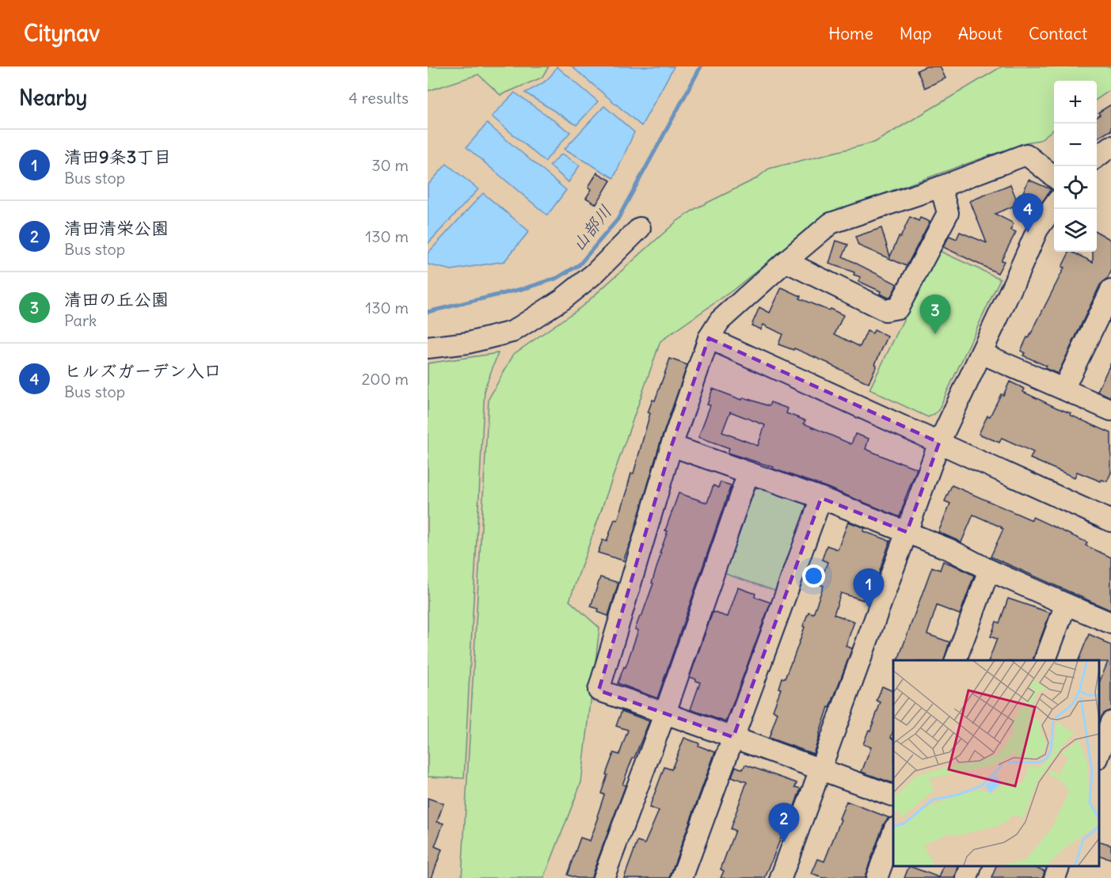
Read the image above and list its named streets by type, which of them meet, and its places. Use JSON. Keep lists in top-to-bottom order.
{
  "water": ["山部川"],
  "page": {
    "header": "Citynav",
    "nav": [
      "Home",
      "Map",
      "About",
      "Contact"
    ],
    "heading": ["Nearby", "4 results"],
    "map_buttons": ["+", "−"],
    "list": [
      {
        "mark": "1",
        "name": "清田9条3丁目",
        "note": "Bus stop",
        "value": "30 m"
      },
      {
        "mark": "2",
        "name": "清田清栄公園",
        "note": "Bus stop",
        "value": "130 m"
      },
      {
        "mark": "3",
        "name": "清田の丘公園",
        "note": "Park",
        "value": "130 m"
      },
      {
        "mark": "4",
        "name": "ヒルズガーデン入口",
        "note": "Bus stop",
        "value": "200 m"
      }
    ],
    "pins": [
      "4",
      "3",
      "1",
      "2"
    ]
  }
}
